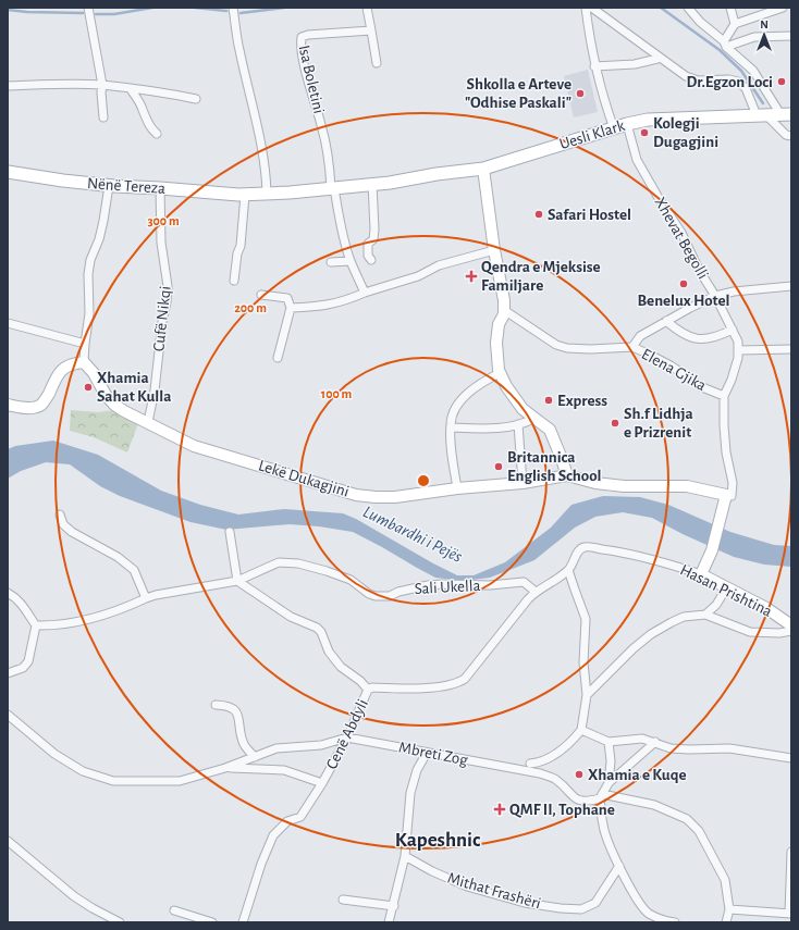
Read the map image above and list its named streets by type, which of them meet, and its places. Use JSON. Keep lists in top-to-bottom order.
{
  "streets": {
    "main road": ["Uesli Klark", "Nënë Tereza"],
    "street": [
      "Isa Boletini",
      "Xhevat Begolli",
      "Cufë Nikqi",
      "Elena Gjika",
      "Lekë Dukagjini",
      "Sali Ukella",
      "Hasan Prishtina",
      "Cenë Abdyli",
      "Mbreti Zog",
      "Mithat Frashëri"
    ]
  },
  "crossings": [
    ["Isa Boletini", "Nënë Tereza"],
    ["Uesli Klark", "Nënë Tereza"],
    ["Uesli Klark", "Xhevat Begolli"],
    ["Nënë Tereza", "Cufë Nikqi"],
    ["Cufë Nikqi", "Lekë Dukagjini"],
    ["Sali Ukella", "Cenë Abdyli"],
    ["Hasan Prishtina", "Cenë Abdyli"],
    ["Cenë Abdyli", "Mbreti Zog"]
  ],
  "districts": ["Kapeshnic"],
  "water": ["Lumbardhi i Pejës"],
  "places": {
    "other": [
      "Dr.Egzon Loci",
      "Shkolla e Arteve \"Odhise Paskali\"",
      "Kolegji Dugagjini",
      "Safari Hostel",
      "Benelux Hotel",
      "Xhamia Sahat Kulla",
      "Express",
      "Sh.f Lidhja e Prizrenit",
      "Britannica English School",
      "Xhamia e Kuqe"
    ],
    "health": ["Qendra e Mjeksise Familjare", "QMF II, Tophane"]
  },
  "north": "top",
  "rings": ["300 m", "200 m", "100 m"]
}
